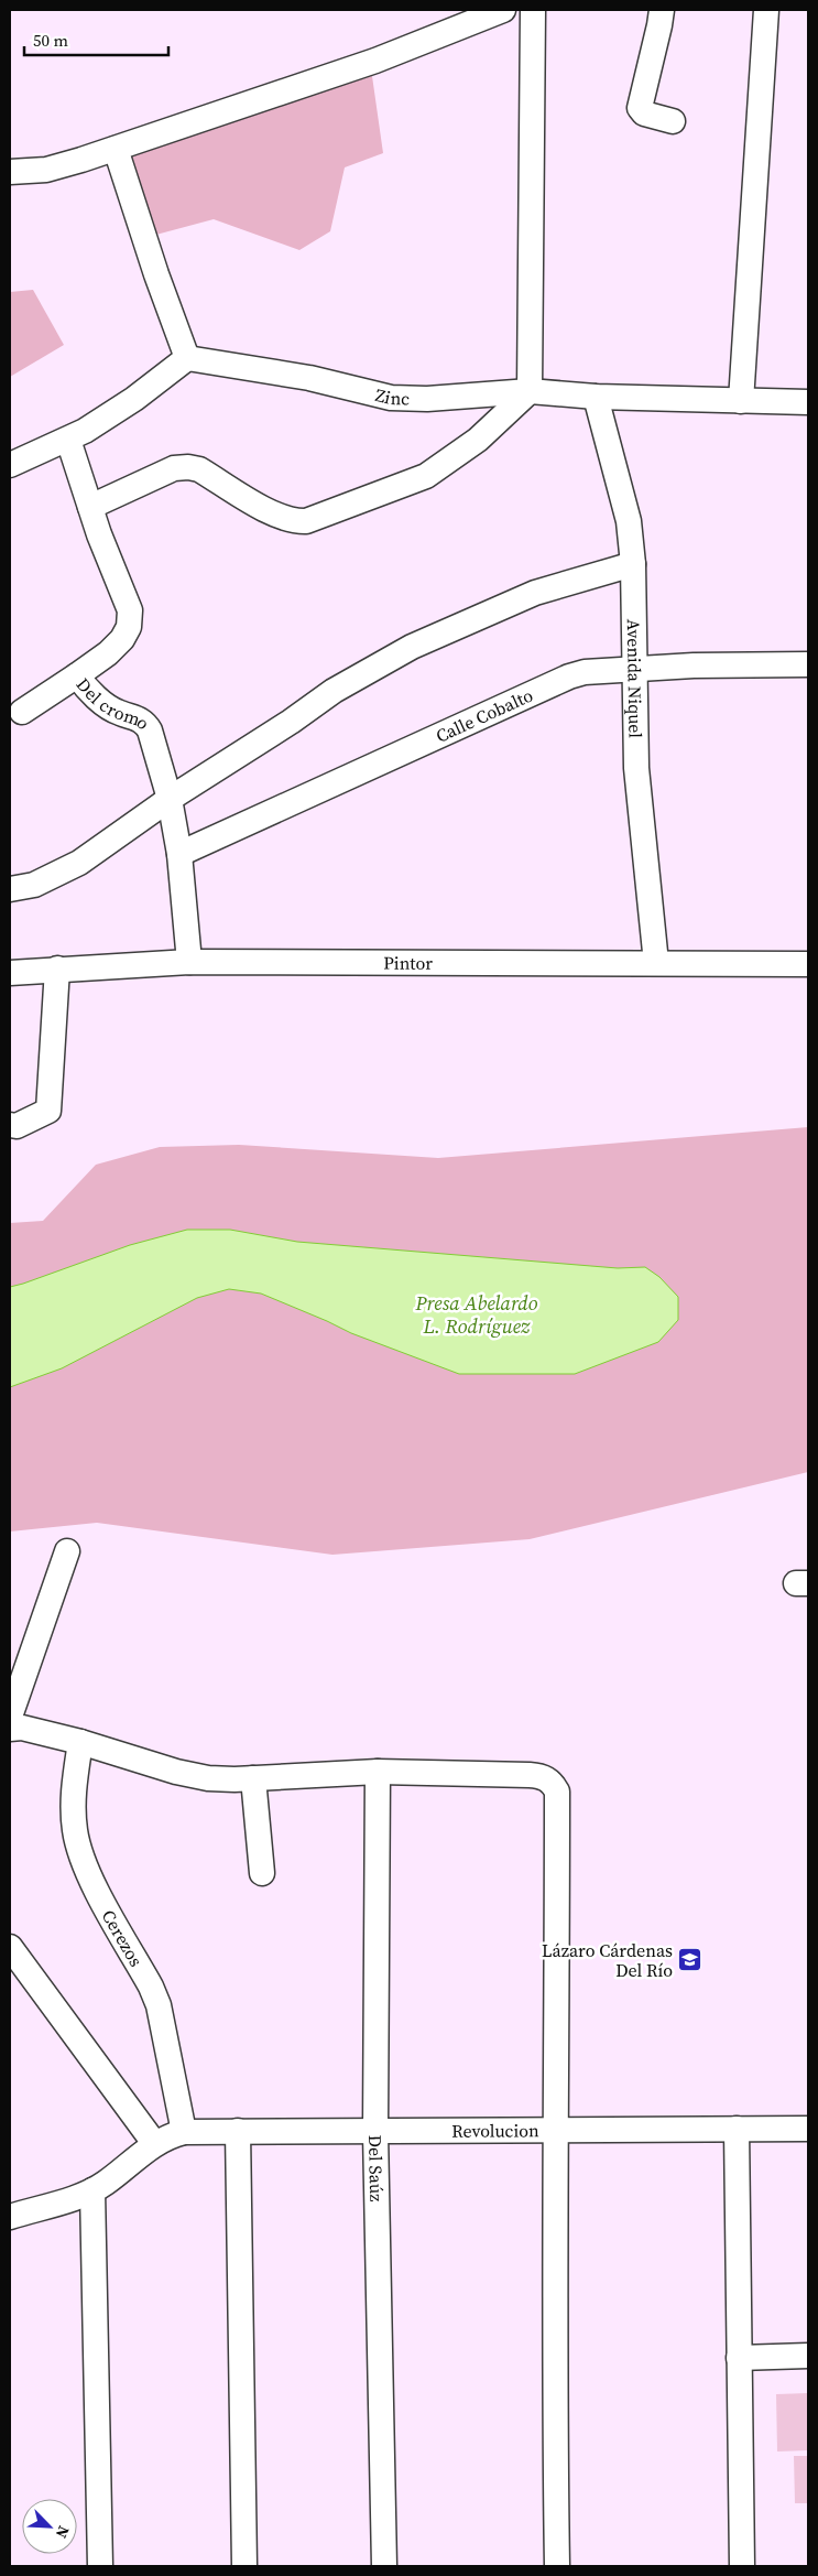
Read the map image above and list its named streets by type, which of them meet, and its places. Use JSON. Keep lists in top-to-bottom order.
{
  "streets": {
    "street": [
      "Zinc",
      "Avenida Niquel",
      "Del cromo",
      "Calle Cobalto",
      "Pintor",
      "Cerezos",
      "Revolucion",
      "Del Saúz"
    ]
  },
  "crossings": [
    ["Zinc", "Avenida Niquel"],
    ["Avenida Niquel", "Calle Cobalto"],
    ["Avenida Niquel", "Pintor"],
    ["Del cromo", "Calle Cobalto"],
    ["Del cromo", "Pintor"],
    ["Cerezos", "Revolucion"],
    ["Revolucion", "Del Saúz"]
  ],
  "water": ["Presa Abelardo L. Rodríguez"],
  "places": {
    "school or university": ["Lázaro Cárdenas Del Río"]
  },
  "scale_bar": "50 m",
  "north": "bottom right"
}
